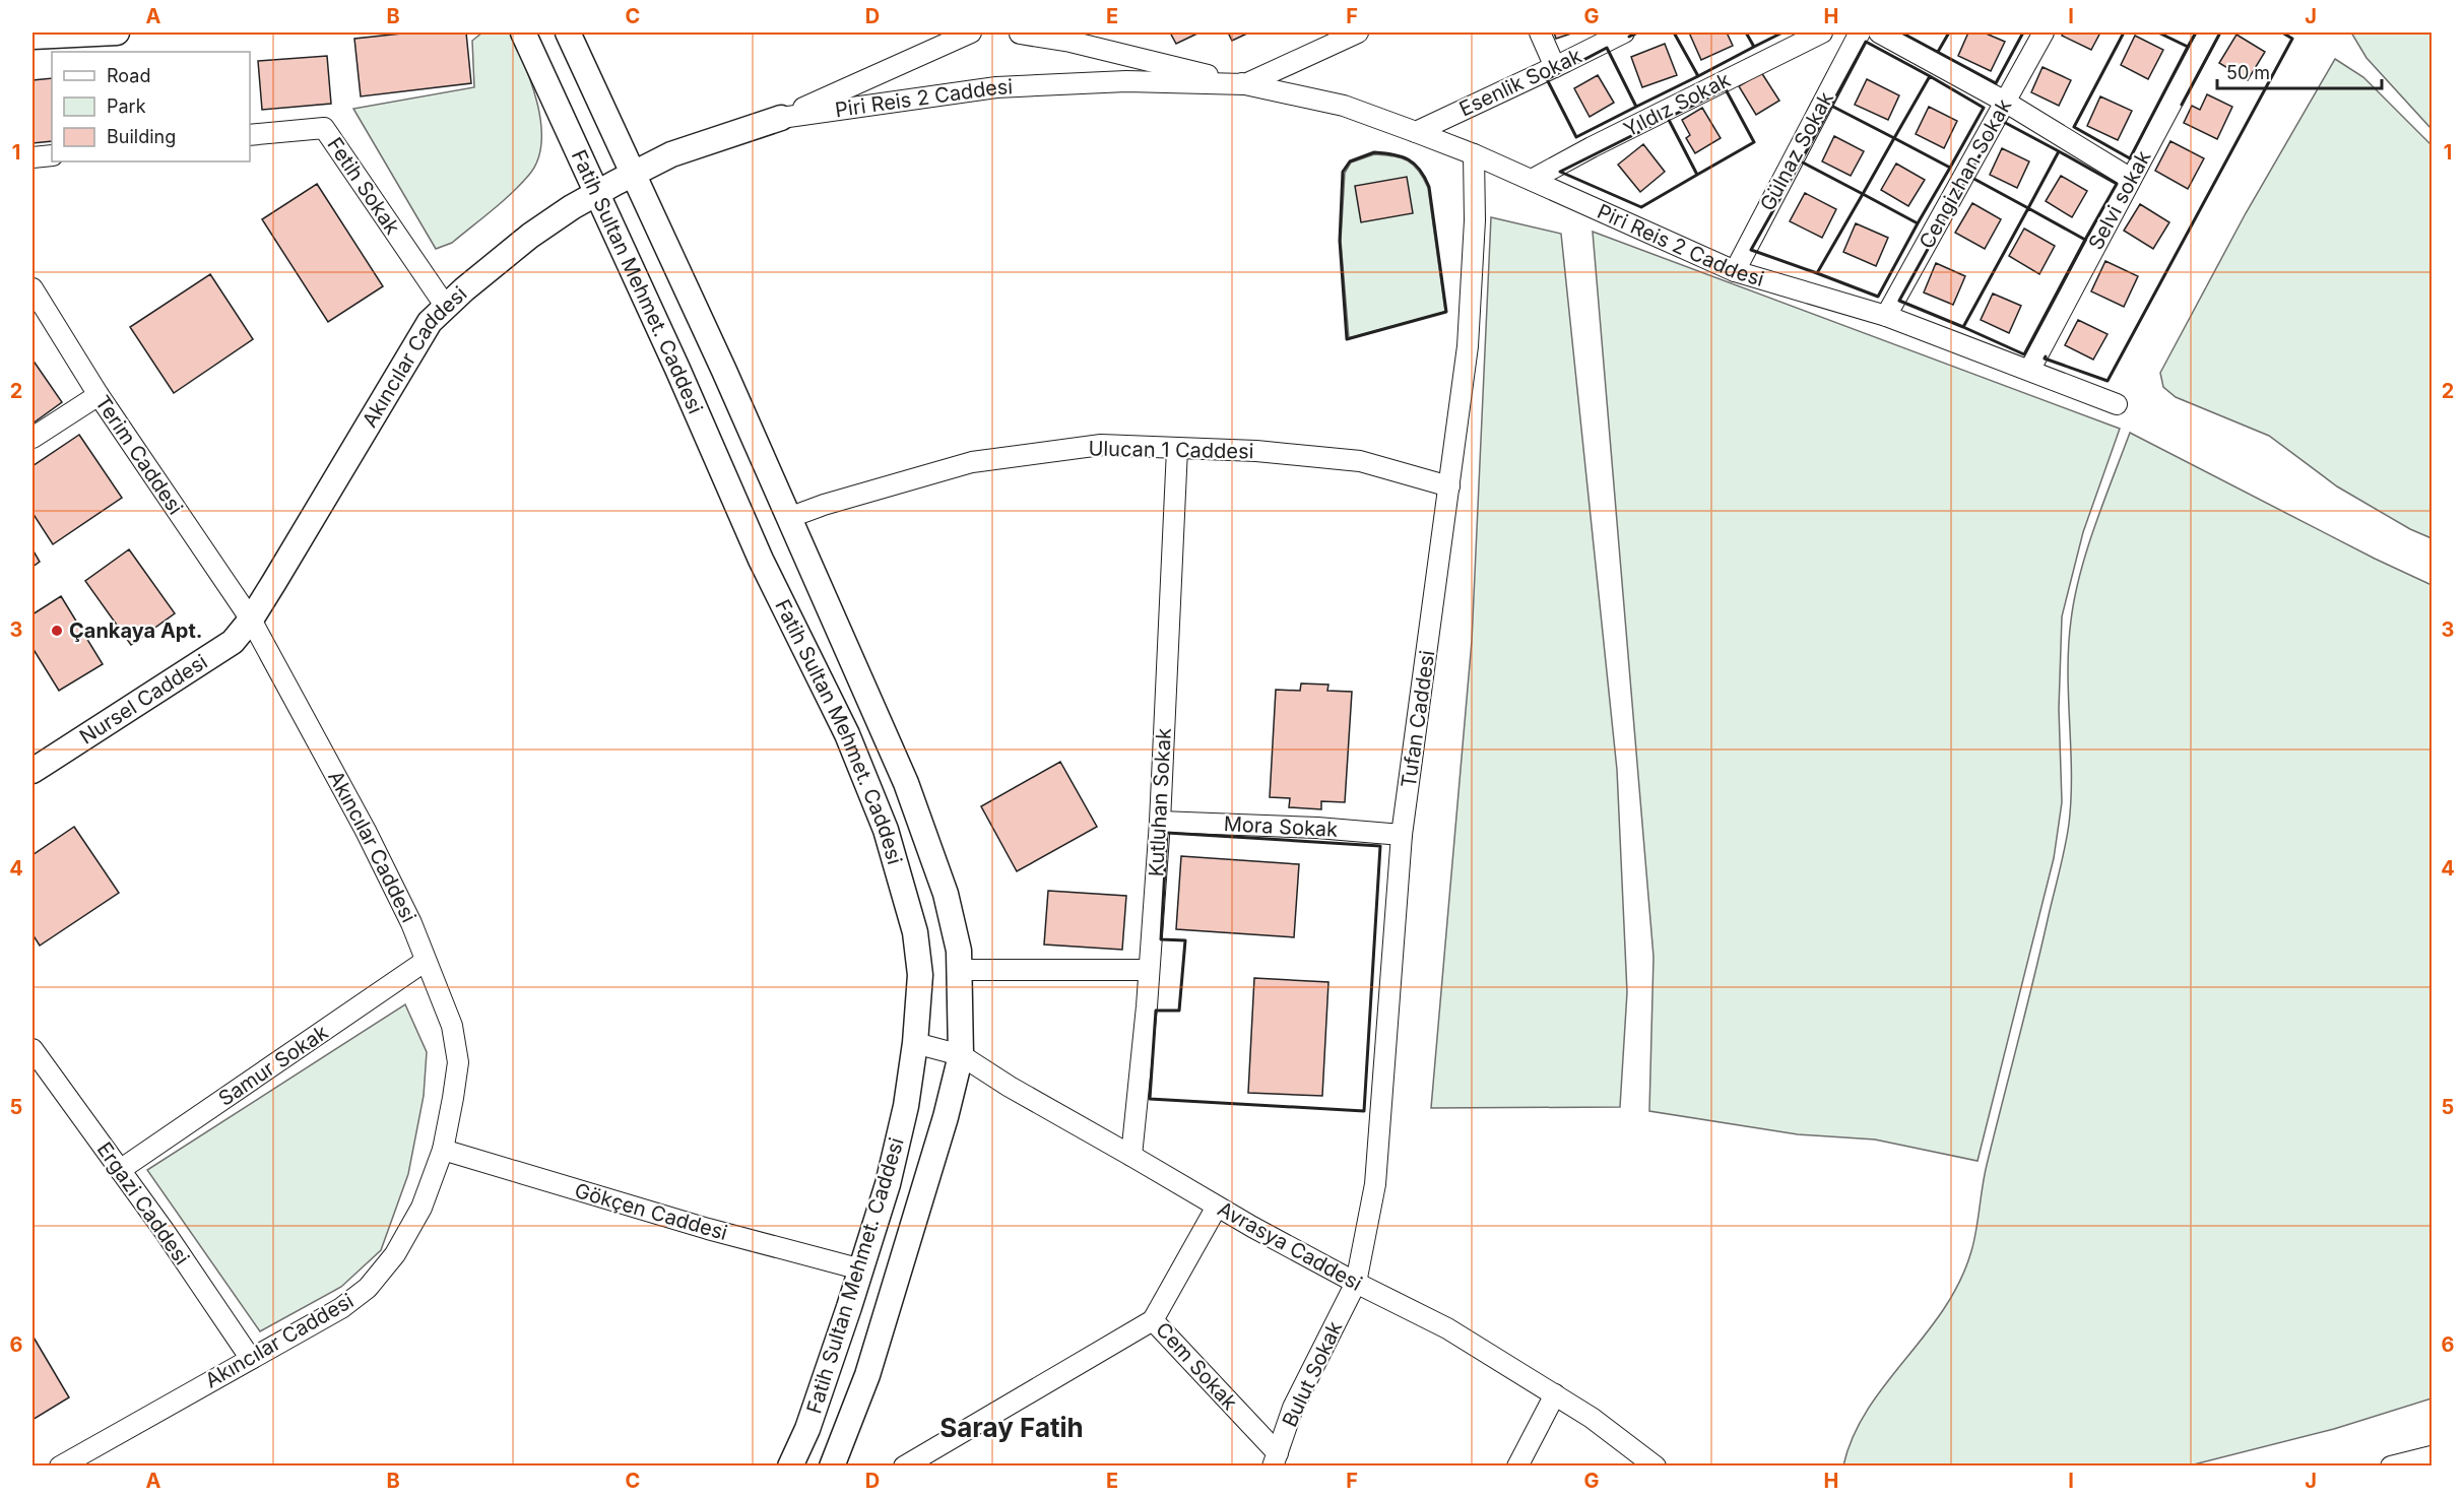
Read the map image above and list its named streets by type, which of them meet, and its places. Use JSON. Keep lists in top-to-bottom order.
{
  "streets": {
    "street": [
      "Esenlik Sokak",
      "Piri Reis 2 Caddesi",
      "Yıldız Sokak",
      "Gülnaz Sokak",
      "Cengizhan Sokak",
      "Fetih Sokak",
      "Selvi sokak",
      "Fatih Sultan Mehmet. Caddesi",
      "Akıncılar Caddesi",
      "Ulucan 1 Caddesi",
      "Terim Caddesi",
      "Nursel Caddesi",
      "Tufan Caddesi",
      "Kutluhan Sokak",
      "Mora Sokak",
      "Samur Sokak",
      "Ergazi Caddesi",
      "Gökçen Caddesi",
      "Avrasya Caddesi",
      "Cem Sokak",
      "Bulut Sokak"
    ]
  },
  "crossings": [
    ["Esenlik Sokak", "Piri Reis 2 Caddesi"],
    ["Piri Reis 2 Caddesi", "Yıldız Sokak"],
    ["Piri Reis 2 Caddesi", "Gülnaz Sokak"],
    ["Piri Reis 2 Caddesi", "Cengizhan Sokak"],
    ["Piri Reis 2 Caddesi", "Selvi sokak"],
    ["Piri Reis 2 Caddesi", "Fatih Sultan Mehmet. Caddesi"],
    ["Piri Reis 2 Caddesi", "Akıncılar Caddesi"],
    ["Piri Reis 2 Caddesi", "Tufan Caddesi"],
    ["Fetih Sokak", "Akıncılar Caddesi"],
    ["Fatih Sultan Mehmet. Caddesi", "Akıncılar Caddesi"],
    ["Fatih Sultan Mehmet. Caddesi", "Ulucan 1 Caddesi"],
    ["Fatih Sultan Mehmet. Caddesi", "Gökçen Caddesi"],
    ["Fatih Sultan Mehmet. Caddesi", "Avrasya Caddesi"],
    ["Akıncılar Caddesi", "Terim Caddesi"],
    ["Akıncılar Caddesi", "Nursel Caddesi"],
    ["Akıncılar Caddesi", "Samur Sokak"],
    ["Akıncılar Caddesi", "Ergazi Caddesi"],
    ["Akıncılar Caddesi", "Gökçen Caddesi"],
    ["Ulucan 1 Caddesi", "Tufan Caddesi"],
    ["Ulucan 1 Caddesi", "Kutluhan Sokak"],
    ["Terim Caddesi", "Nursel Caddesi"],
    ["Tufan Caddesi", "Mora Sokak"],
    ["Tufan Caddesi", "Avrasya Caddesi"],
    ["Tufan Caddesi", "Bulut Sokak"],
    ["Kutluhan Sokak", "Mora Sokak"],
    ["Kutluhan Sokak", "Avrasya Caddesi"],
    ["Samur Sokak", "Ergazi Caddesi"],
    ["Avrasya Caddesi", "Cem Sokak"],
    ["Avrasya Caddesi", "Bulut Sokak"],
    ["Cem Sokak", "Bulut Sokak"]
  ],
  "districts": ["Saray Fatih"],
  "places": ["Çankaya Apt."],
  "legend": ["Road", "Park", "Building"],
  "scale_bar": "50 m",
  "grid": {
    "columns": [
      "A",
      "B",
      "C",
      "D",
      "E",
      "F",
      "G",
      "H",
      "I",
      "J"
    ],
    "rows": [
      "1",
      "2",
      "3",
      "4",
      "5",
      "6"
    ]
  }
}
